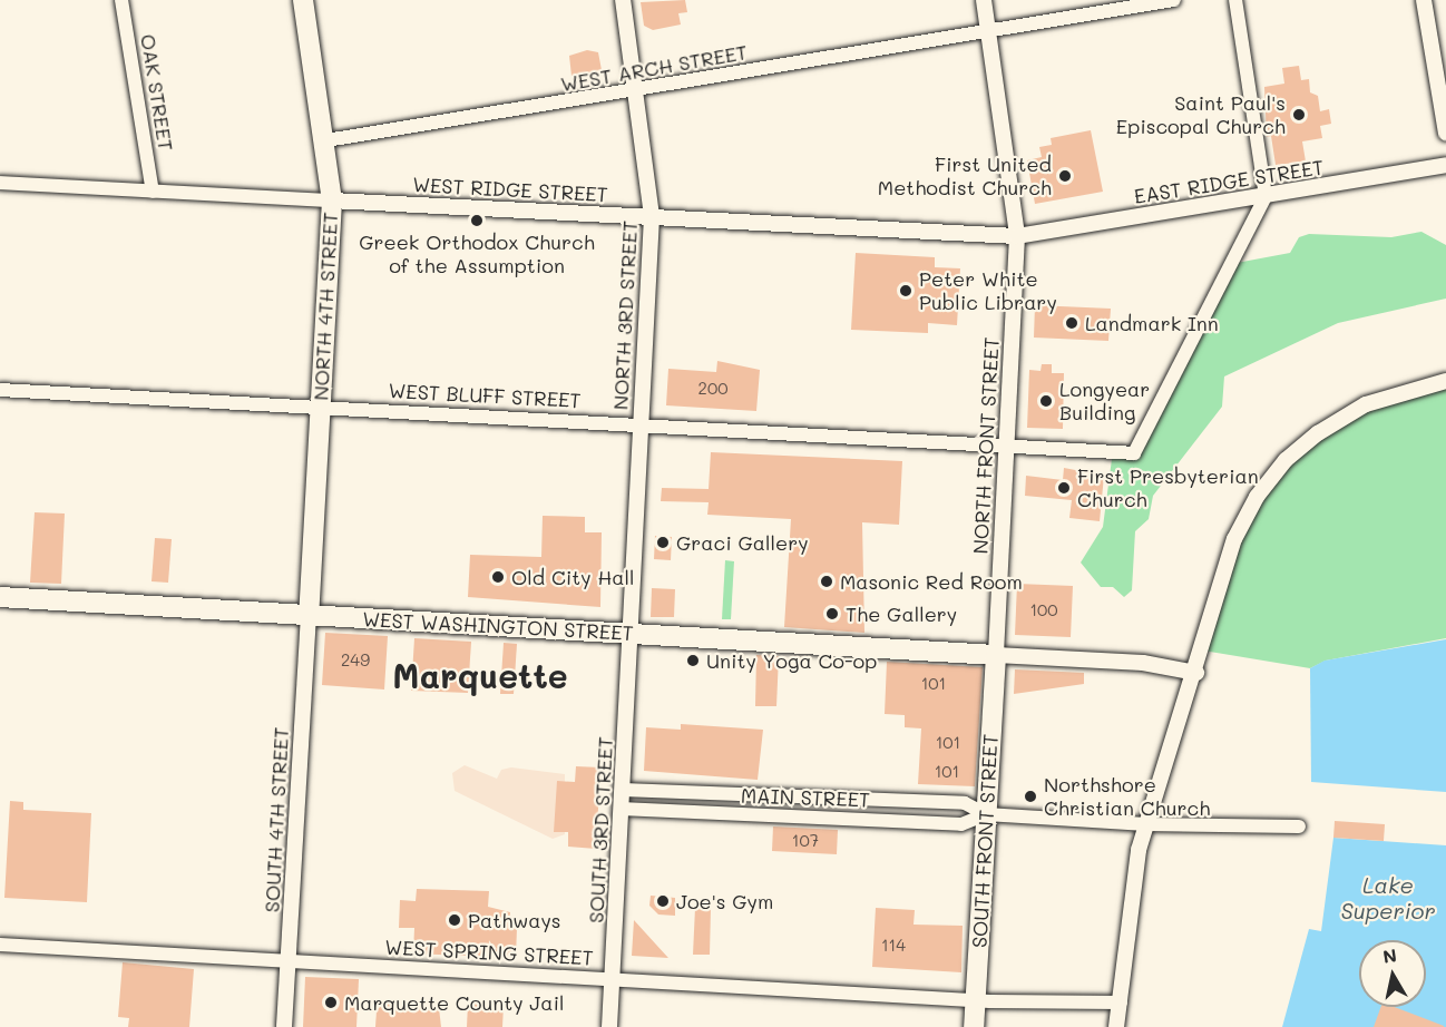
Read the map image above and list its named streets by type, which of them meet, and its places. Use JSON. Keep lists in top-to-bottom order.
{
  "streets": {
    "main road": ["NORTH 4TH STREET", "WEST WASHINGTON STREET", "SOUTH FRONT STREET"],
    "street": [
      "WEST ARCH STREET",
      "OAK STREET",
      "EAST RIDGE STREET",
      "WEST RIDGE STREET",
      "NORTH 3RD STREET",
      "WEST BLUFF STREET",
      "NORTH FRONT STREET",
      "MAIN STREET",
      "SOUTH 4TH STREET",
      "SOUTH 3RD STREET",
      "WEST SPRING STREET"
    ]
  },
  "crossings": [
    ["WEST ARCH STREET", "NORTH 4TH STREET"],
    ["WEST ARCH STREET", "NORTH 3RD STREET"],
    ["WEST ARCH STREET", "NORTH FRONT STREET"],
    ["OAK STREET", "WEST RIDGE STREET"],
    ["EAST RIDGE STREET", "WEST RIDGE STREET"],
    ["EAST RIDGE STREET", "WEST BLUFF STREET"],
    ["EAST RIDGE STREET", "NORTH FRONT STREET"],
    ["WEST RIDGE STREET", "NORTH 4TH STREET"],
    ["WEST RIDGE STREET", "NORTH 3RD STREET"],
    ["WEST RIDGE STREET", "NORTH FRONT STREET"],
    ["NORTH 4TH STREET", "WEST BLUFF STREET"],
    ["NORTH 4TH STREET", "WEST WASHINGTON STREET"],
    ["NORTH 4TH STREET", "SOUTH 4TH STREET"],
    ["NORTH 3RD STREET", "WEST BLUFF STREET"],
    ["NORTH 3RD STREET", "WEST WASHINGTON STREET"],
    ["NORTH 3RD STREET", "SOUTH 3RD STREET"],
    ["WEST BLUFF STREET", "NORTH FRONT STREET"],
    ["NORTH FRONT STREET", "WEST WASHINGTON STREET"],
    ["NORTH FRONT STREET", "SOUTH FRONT STREET"],
    ["WEST WASHINGTON STREET", "SOUTH 4TH STREET"],
    ["WEST WASHINGTON STREET", "SOUTH 3RD STREET"],
    ["WEST WASHINGTON STREET", "SOUTH FRONT STREET"],
    ["MAIN STREET", "SOUTH 3RD STREET"],
    ["MAIN STREET", "SOUTH FRONT STREET"],
    ["SOUTH 4TH STREET", "WEST SPRING STREET"],
    ["SOUTH 3RD STREET", "WEST SPRING STREET"],
    ["SOUTH FRONT STREET", "WEST SPRING STREET"]
  ],
  "districts": ["Marquette"],
  "water": ["Lake Superior"],
  "places": [
    "Saint Paul's Episcopal Church",
    "First United Methodist Church",
    "Greek Orthodox Church of the Assumption",
    "Peter White Public Library",
    "Landmark Inn",
    "Longyear Building",
    "First Presbyterian Church",
    "Graci Gallery",
    "Old City Hall",
    "Masonic Red Room",
    "The Gallery",
    "Unity Yoga Co-op",
    "Northshore Christian Church",
    "Joe's Gym",
    "Pathways",
    "Marquette County Jail"
  ],
  "house_numbers": [
    "200",
    "100",
    "249",
    "101",
    "101",
    "101",
    "107",
    "114"
  ],
  "north": "top"
}
